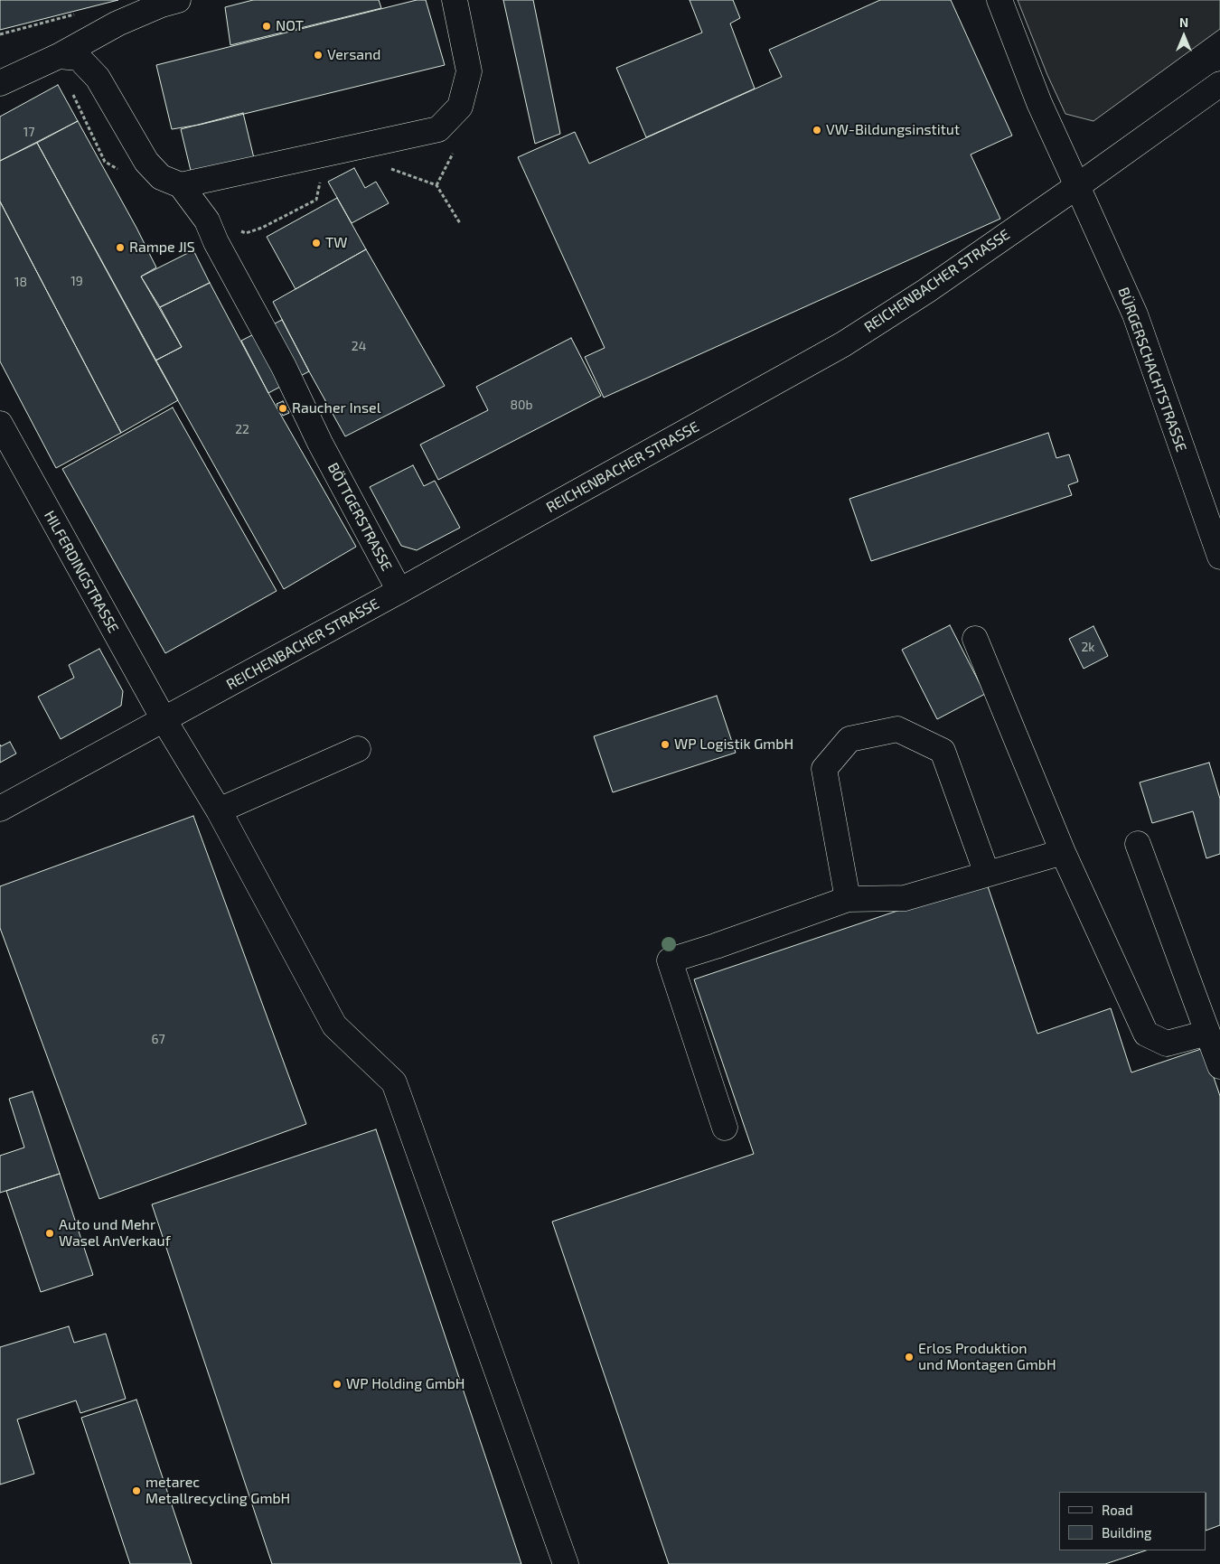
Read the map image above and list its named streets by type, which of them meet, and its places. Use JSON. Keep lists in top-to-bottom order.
{
  "streets": {
    "main road": [
      "REICHENBACHER STRASSE",
      "BÜRGERSCHACHTSTRASSE",
      "BÖTTGERSTRASSE",
      "HILFERDINGSTRASSE"
    ]
  },
  "crossings": [
    ["REICHENBACHER STRASSE", "BÜRGERSCHACHTSTRASSE"],
    ["REICHENBACHER STRASSE", "BÖTTGERSTRASSE"],
    ["REICHENBACHER STRASSE", "HILFERDINGSTRASSE"]
  ],
  "places": [
    "NOT",
    "Versand",
    "VW-Bildungsinstitut",
    "TW",
    "Rampe JIS",
    "Raucher Insel",
    "WP Logistik GmbH",
    "Auto und Mehr Wasel AnVerkauf",
    "Erlos Produktion und Montagen GmbH",
    "WP Holding GmbH",
    "metarec Metallrecycling GmbH"
  ],
  "house_numbers": [
    "17",
    "19",
    "18",
    "24",
    "80b",
    "22",
    "2k",
    "67"
  ],
  "legend": ["Road", "Building"],
  "north": "top"
}
